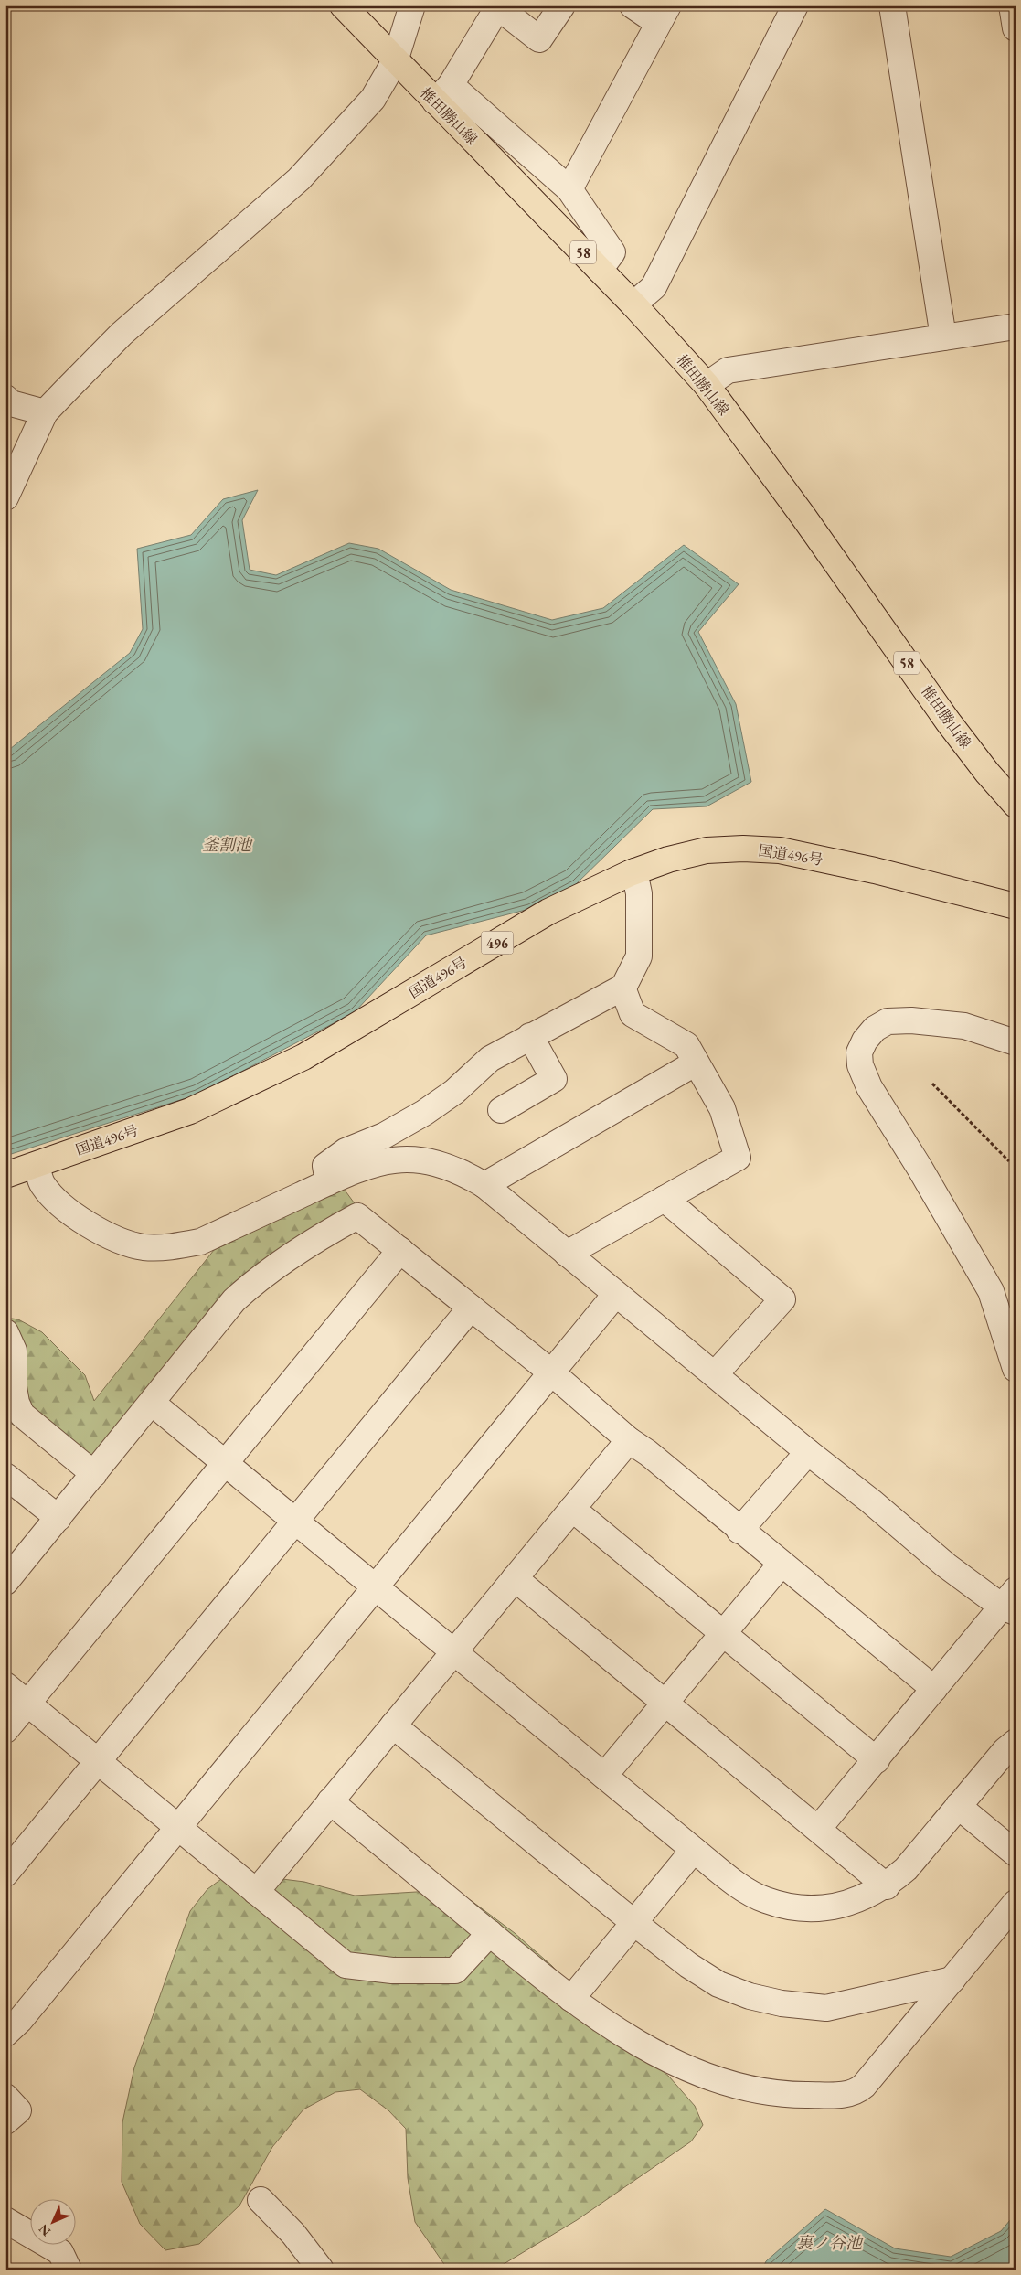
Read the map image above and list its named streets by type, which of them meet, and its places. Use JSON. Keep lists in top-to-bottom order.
{
  "streets": {
    "main road": [
      "椎田勝山線",
      "58",
      "国道496号",
      "496"
    ]
  },
  "water": ["釜割池", "裏ノ谷池"],
  "north": "bottom left"
}
